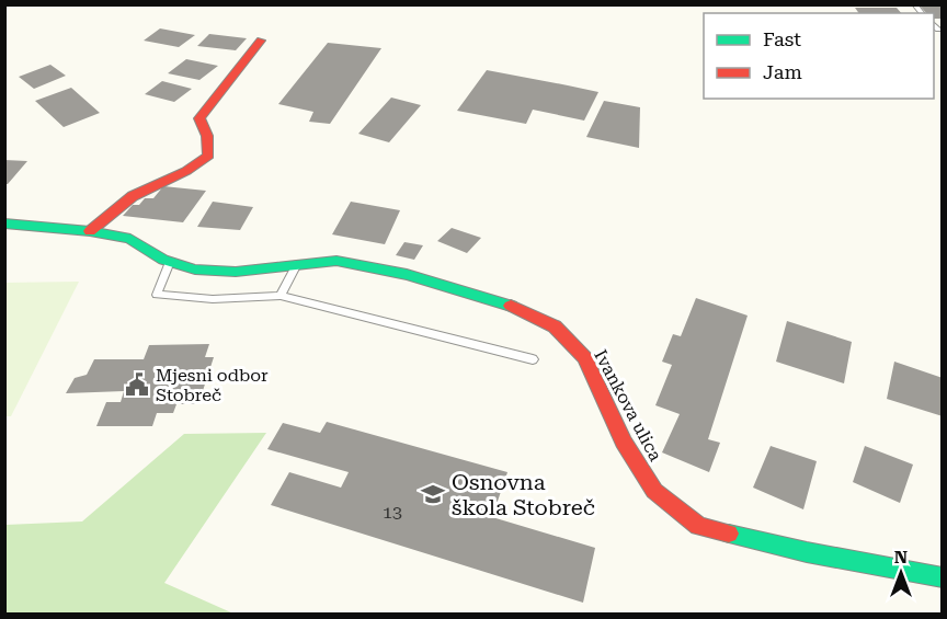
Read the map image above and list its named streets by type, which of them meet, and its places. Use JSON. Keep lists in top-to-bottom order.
{
  "streets": {
    "street": ["Ivankova ulica"]
  },
  "places": {
    "public building": ["Mjesni odbor Stobreč"],
    "school or university": ["Osnovna škola Stobreč"]
  },
  "house_numbers": ["13"],
  "legend": ["Fast", "Jam"],
  "north": "top"
}
